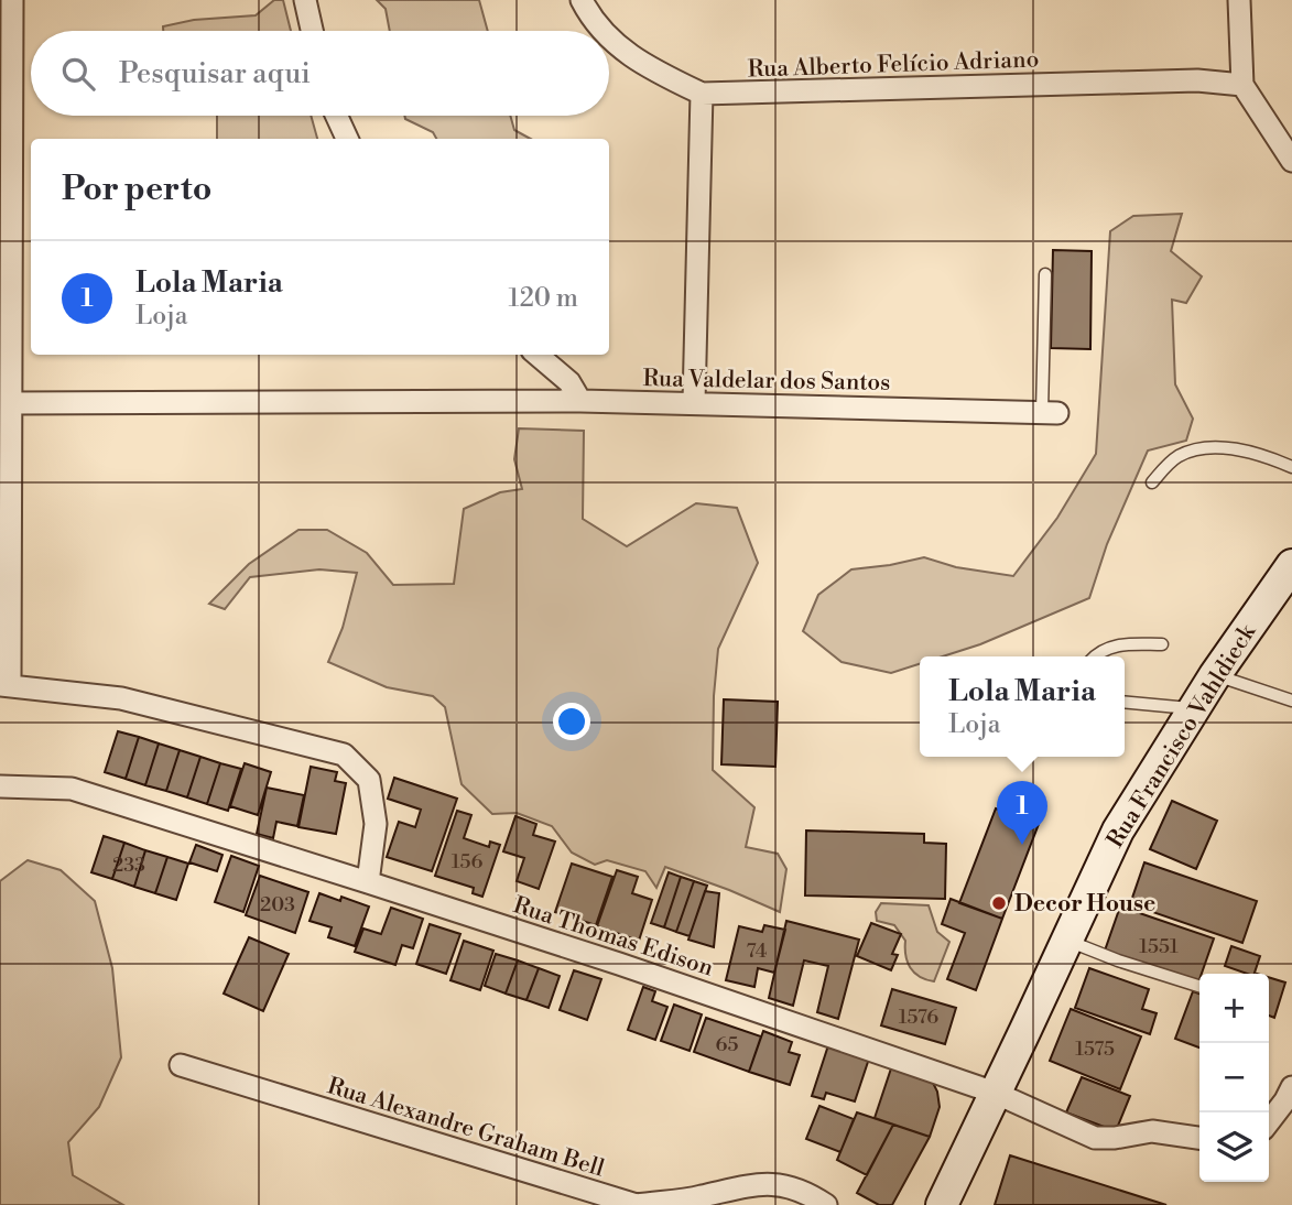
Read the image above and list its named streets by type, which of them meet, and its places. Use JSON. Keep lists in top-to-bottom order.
{
  "streets": {
    "main road": ["Rua Francisco Vahldieck"],
    "street": [
      "Rua Alberto Felício Adriano",
      "Rua Valdelar dos Santos",
      "Rua Thomas Edison",
      "Rua Alexandre Graham Bell"
    ]
  },
  "crossings": [
    ["Rua Francisco Vahldieck", "Rua Thomas Edison"]
  ],
  "places": ["Decor House"],
  "house_numbers": [
    "156",
    "233",
    "203",
    "1551",
    "74",
    "1576",
    "65",
    "1575"
  ],
  "page": {
    "search": "Pesquisar aqui",
    "heading": "Por perto",
    "list": [
      {
        "mark": "1",
        "name": "Lola Maria",
        "note": "Loja",
        "value": "120 m"
      }
    ],
    "popup": ["Lola Maria", "Loja"],
    "pins": "1",
    "map_buttons": ["+", "−"]
  }
}
